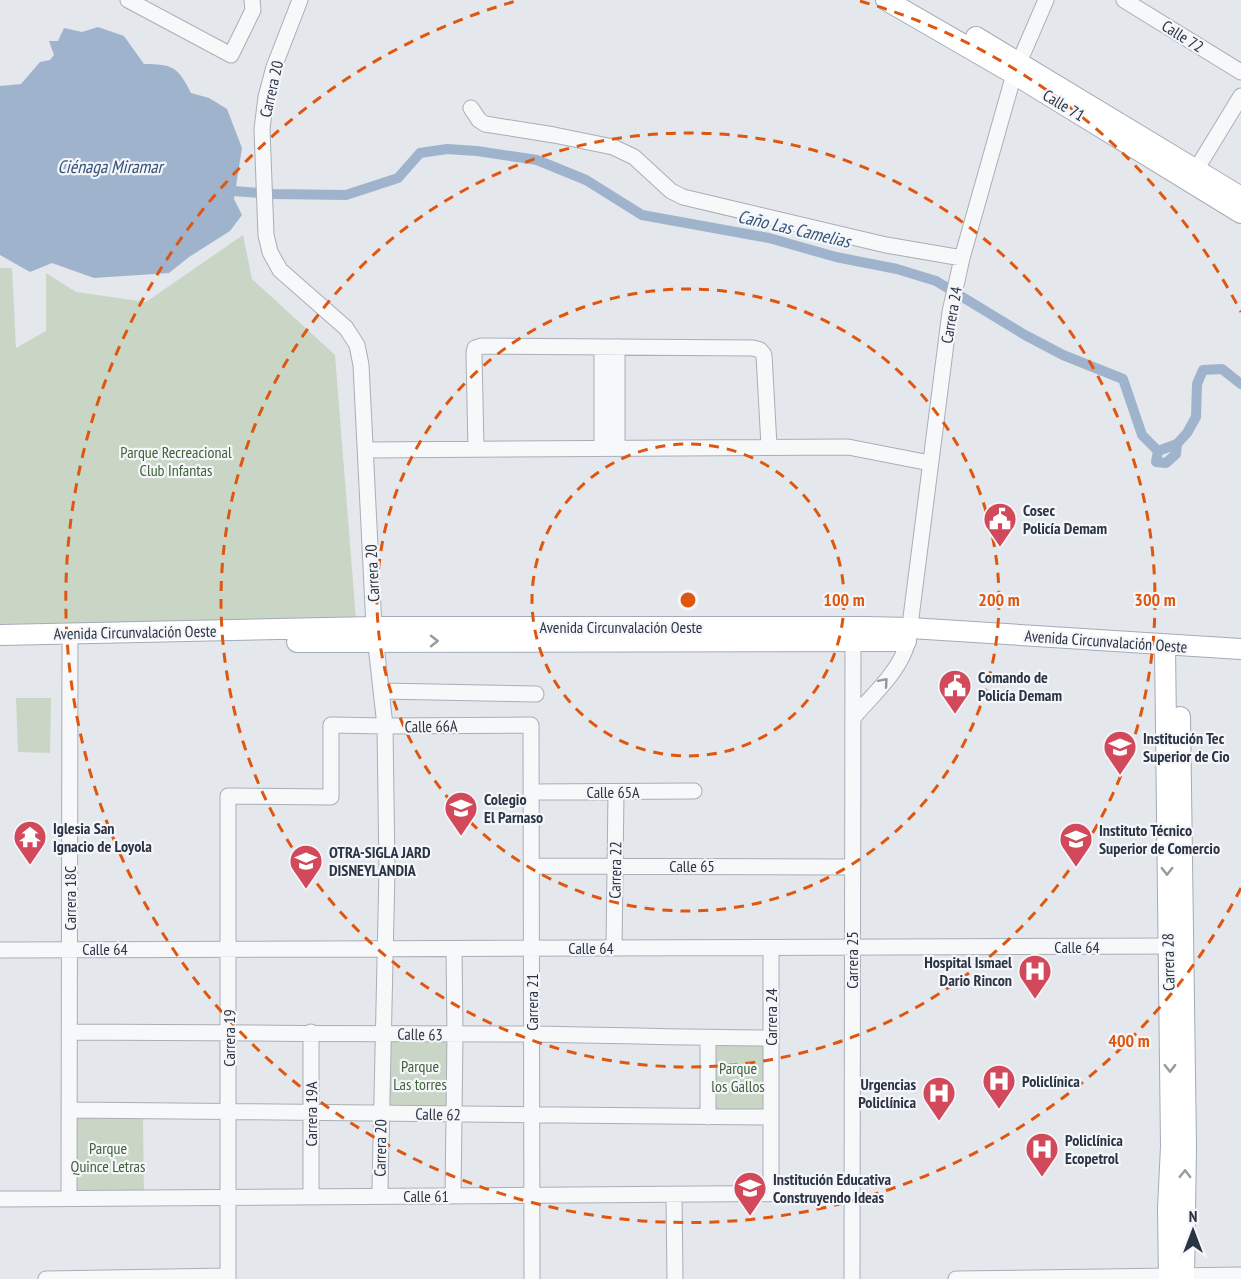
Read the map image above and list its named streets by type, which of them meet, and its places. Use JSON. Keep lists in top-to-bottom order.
{
  "streets": {
    "main road": ["Calle 71", "Avenida Circunvalación Oeste", "Carrera 28"],
    "street": [
      "Calle 72",
      "Carrera 20",
      "Carrera 24",
      "Calle 66A",
      "Calle 65A",
      "Calle 65",
      "Carrera 22",
      "Carrera 18C",
      "Calle 64",
      "Carrera 25",
      "Carrera 21",
      "Calle 63",
      "Carrera 19",
      "Carrera 19A",
      "Calle 62",
      "Calle 61"
    ]
  },
  "crossings": [
    ["Carrera 20", "Avenida Circunvalación Oeste"],
    ["Carrera 20", "Calle 66A"],
    ["Carrera 20", "Calle 64"],
    ["Carrera 20", "Calle 63"],
    ["Carrera 20", "Calle 62"],
    ["Calle 71", "Carrera 24"],
    ["Carrera 24", "Avenida Circunvalación Oeste"],
    ["Carrera 24", "Calle 64"],
    ["Carrera 24", "Carrera 25"],
    ["Carrera 24", "Calle 63"],
    ["Carrera 24", "Calle 62"],
    ["Carrera 24", "Calle 61"],
    ["Avenida Circunvalación Oeste", "Carrera 18C"],
    ["Avenida Circunvalación Oeste", "Carrera 25"],
    ["Avenida Circunvalación Oeste", "Carrera 28"],
    ["Calle 66A", "Carrera 21"],
    ["Calle 66A", "Carrera 19"],
    ["Calle 65A", "Carrera 22"],
    ["Calle 65A", "Carrera 21"],
    ["Calle 65", "Carrera 22"],
    ["Calle 65", "Carrera 25"],
    ["Calle 65", "Carrera 21"],
    ["Carrera 22", "Calle 64"],
    ["Carrera 18C", "Calle 64"],
    ["Carrera 18C", "Calle 63"],
    ["Carrera 18C", "Calle 62"],
    ["Carrera 18C", "Calle 61"],
    ["Calle 64", "Carrera 25"],
    ["Calle 64", "Carrera 28"],
    ["Calle 64", "Carrera 21"],
    ["Calle 64", "Carrera 19"],
    ["Carrera 25", "Calle 61"],
    ["Carrera 21", "Calle 63"],
    ["Carrera 21", "Calle 62"],
    ["Carrera 21", "Calle 61"],
    ["Calle 63", "Carrera 19"],
    ["Calle 63", "Carrera 19A"],
    ["Carrera 19", "Calle 62"],
    ["Carrera 19", "Calle 61"],
    ["Carrera 19A", "Calle 62"],
    ["Carrera 19A", "Calle 61"]
  ],
  "water": ["Ciénaga Miramar", "Caño Las Camelias"],
  "parks": [
    "Parque Recreacional Club Infantas",
    "Parque Las torres",
    "Parque los Gallos",
    "Parque Quince Letras"
  ],
  "places": {
    "public building": ["Cosec Policía Demam", "Comando de Policía Demam"],
    "school or university": [
      "Institución Tec Superior de Cio",
      "Colegio El Parnaso",
      "Instituto Técnico Superior de Comercio",
      "OTRA-SIGLA JARD DISNEYLANDIA",
      "Institución Educativa Construyendo Ideas"
    ],
    "temple": ["Iglesia San Ignacio de Loyola"],
    "hospital": [
      "Hospital Ismael Dario Rincon",
      "Policlínica",
      "Urgencias Policlínica",
      "Policlínica Ecopetrol"
    ]
  },
  "north": "top",
  "rings": [
    "100 m",
    "200 m",
    "300 m",
    "400 m"
  ]
}
